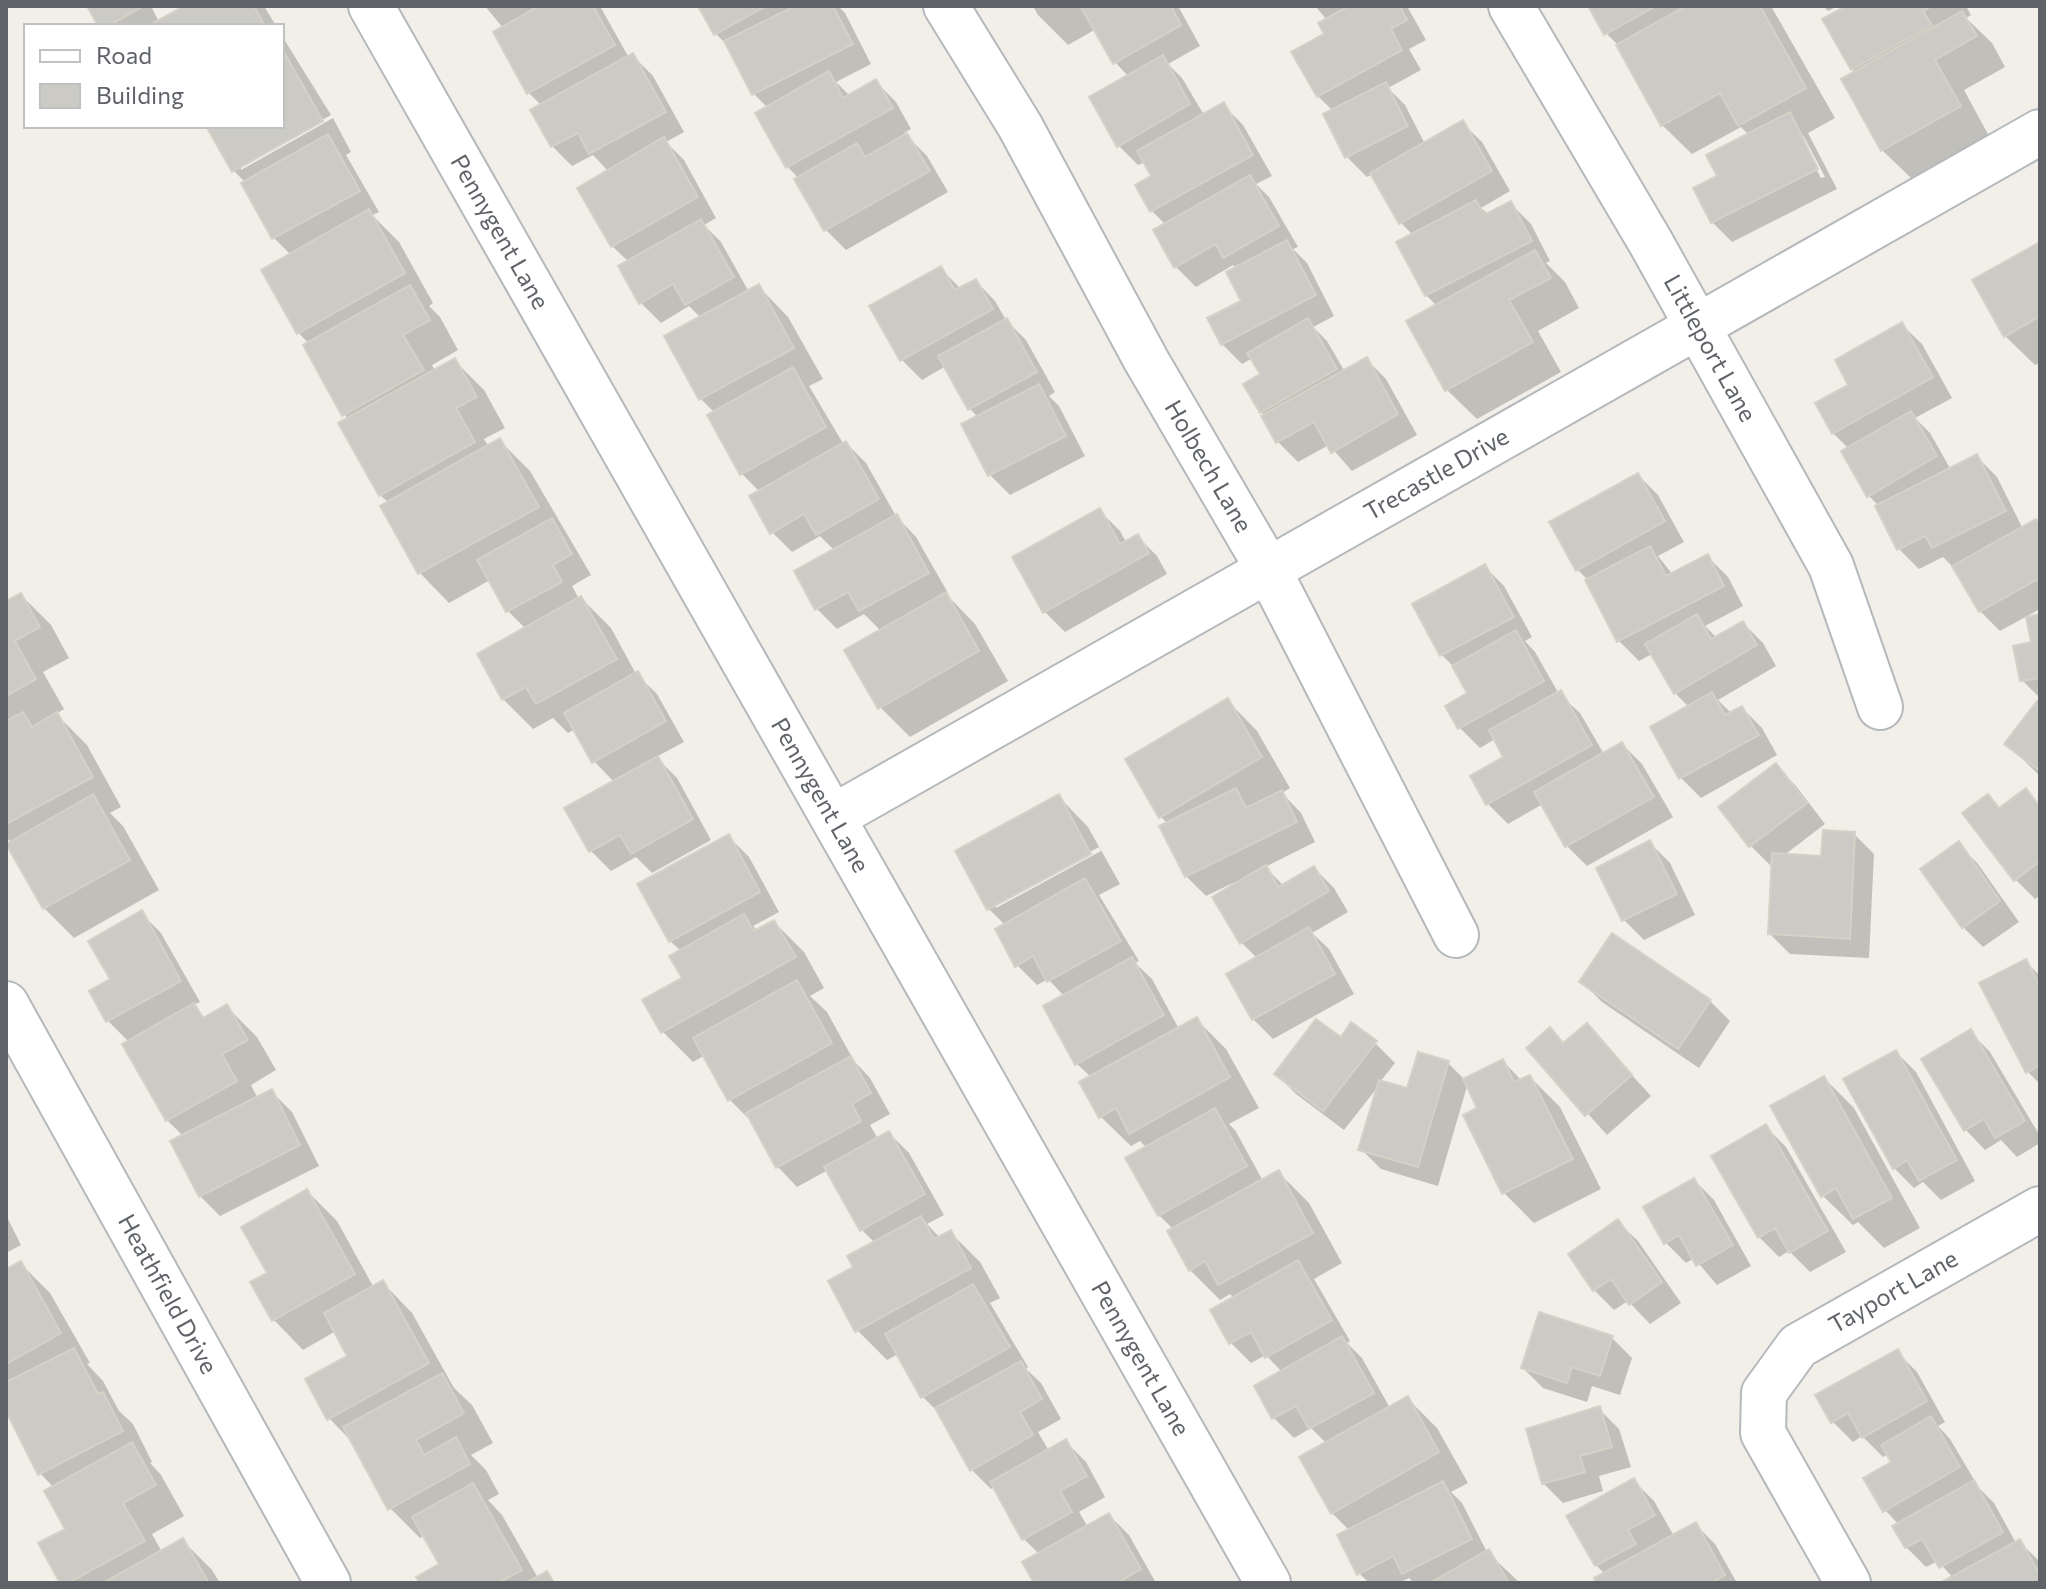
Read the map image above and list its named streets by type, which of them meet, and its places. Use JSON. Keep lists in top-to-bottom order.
{
  "streets": {
    "street": [
      "Pennygent Lane",
      "Littleport Lane",
      "Holbech Lane",
      "Trecastle Drive",
      "Tayport Lane",
      "Heathfield Drive"
    ]
  },
  "crossings": [
    ["Pennygent Lane", "Trecastle Drive"],
    ["Littleport Lane", "Trecastle Drive"],
    ["Holbech Lane", "Trecastle Drive"]
  ],
  "legend": ["Road", "Building"]
}
